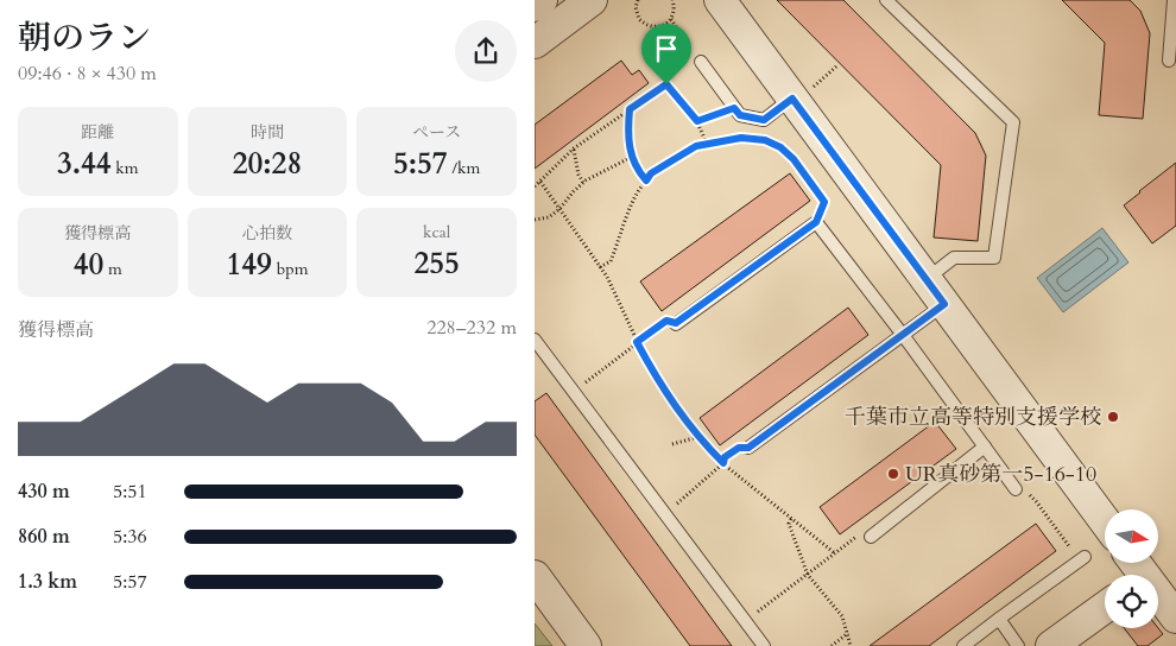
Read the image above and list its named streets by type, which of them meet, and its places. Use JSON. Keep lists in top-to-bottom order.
{
  "places": ["千葉市立高等特別支援学校", "UR真砂第一5-16-10"],
  "north": "right",
  "page": {
    "heading": ["朝のラン", "09:46 · 8 × 430 m"],
    "stats": [
      ["距離", "3.44 km"],
      ["時間", "20:28"],
      ["ペース", "5:57 /km"],
      ["獲得標高", "40 m"],
      ["心拍数", "149 bpm"],
      ["kcal", "255"]
    ],
    "chart": ["獲得標高", "228–232 m"],
    "list": [
      {
        "name": "430 m",
        "note": "5:51"
      },
      {
        "name": "860 m",
        "note": "5:36"
      },
      {
        "name": "1.3 km",
        "note": "5:57"
      }
    ]
  }
}
